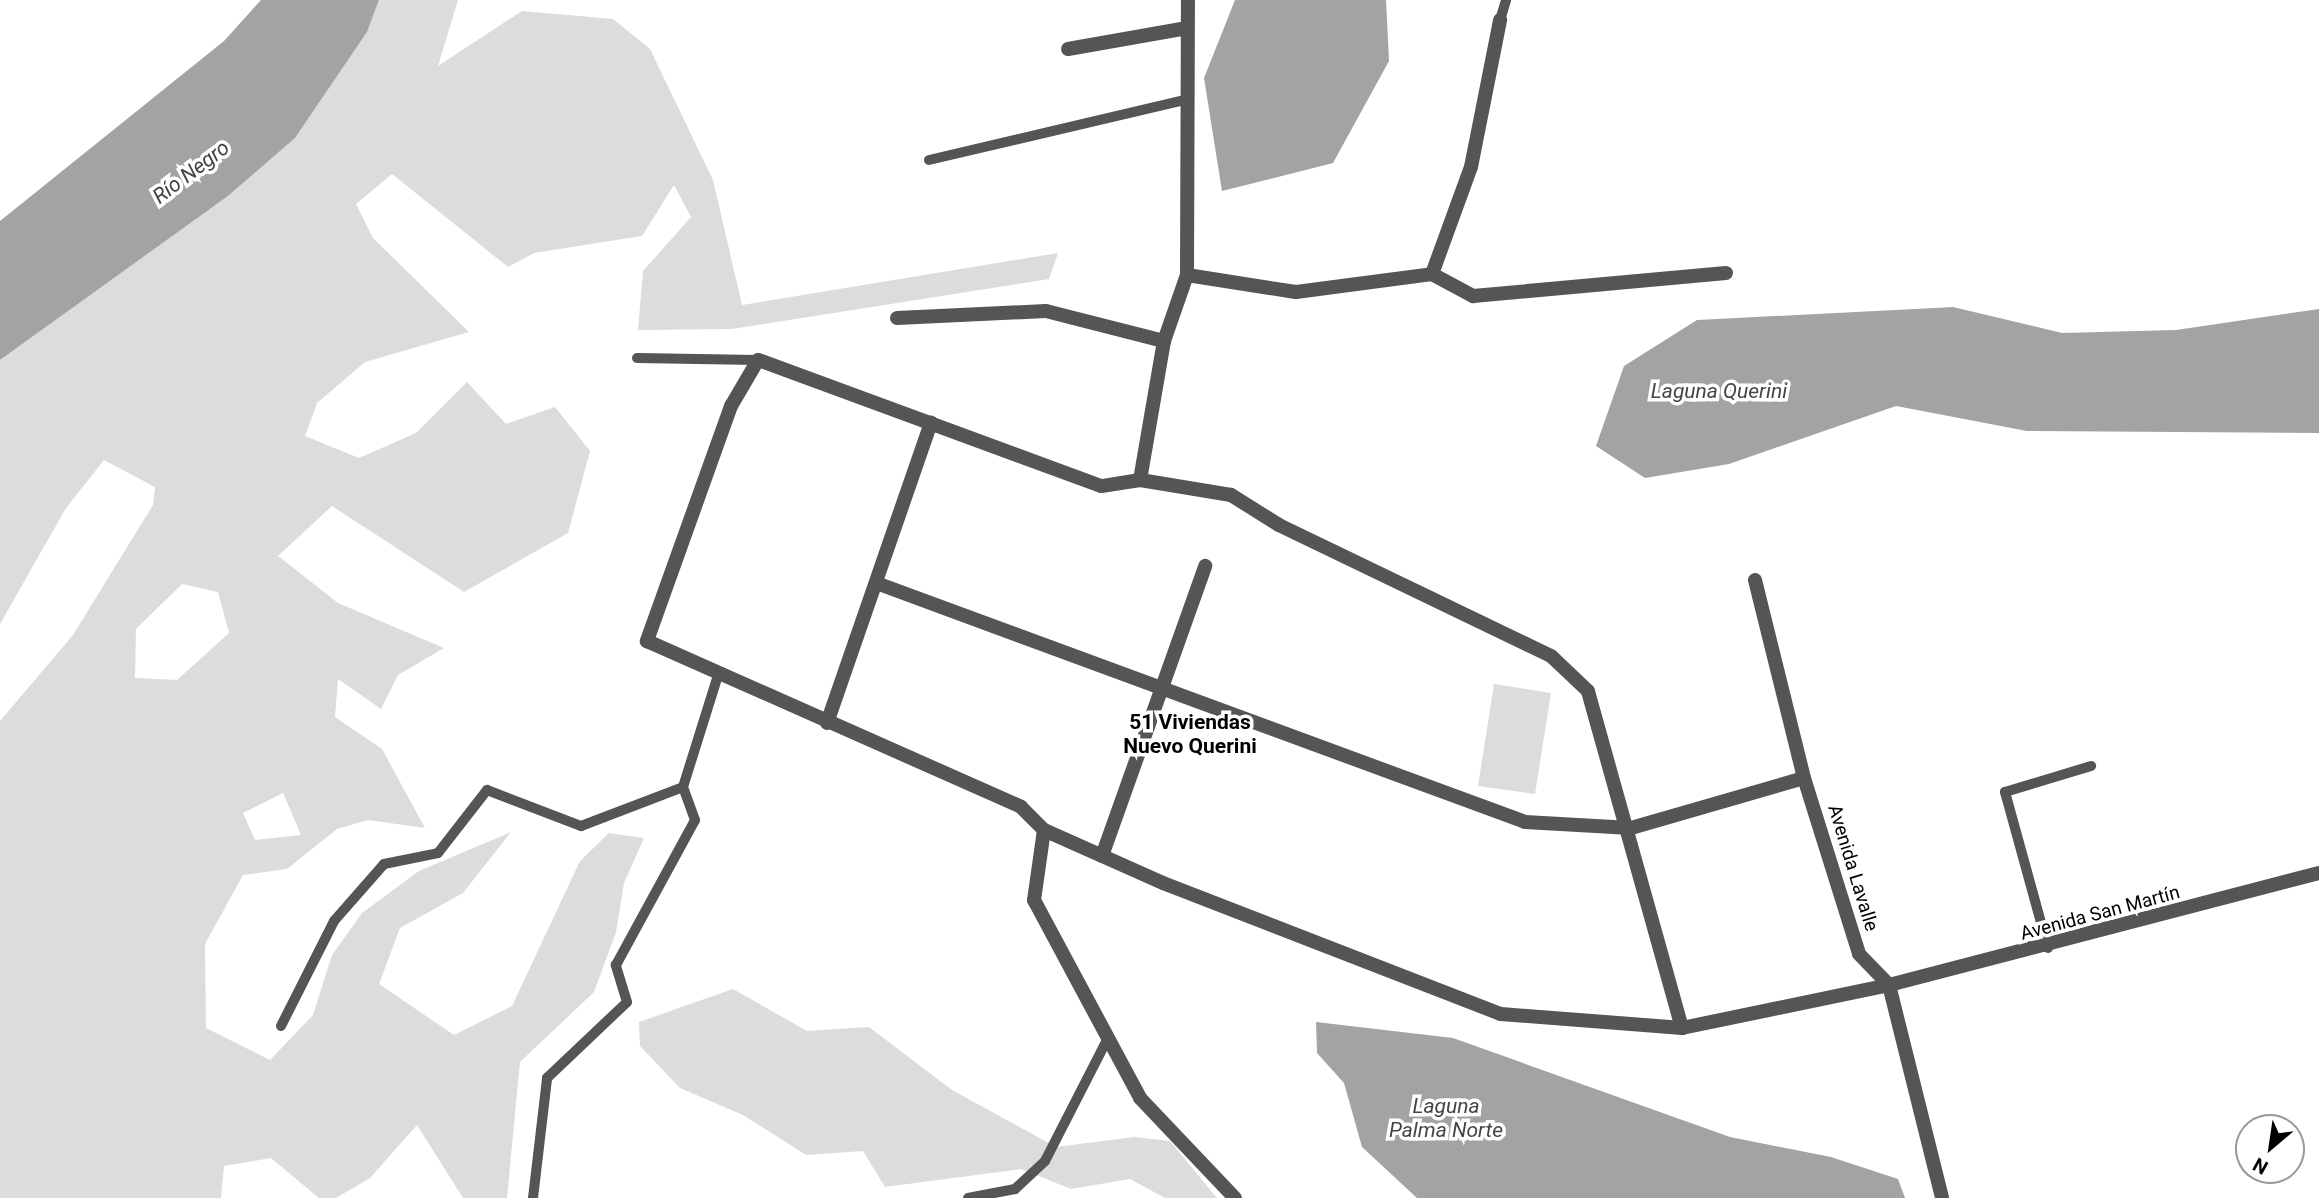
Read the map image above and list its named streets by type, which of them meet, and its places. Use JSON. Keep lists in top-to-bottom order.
{
  "streets": {
    "street": ["Avenida Lavalle", "Avenida San Martín"]
  },
  "crossings": [
    ["Avenida Lavalle", "Avenida San Martín"]
  ],
  "districts": ["51 Viviendas Nuevo Querini"],
  "water": ["Río Negro", "Laguna Querini", "Laguna Palma Norte"],
  "north": "bottom left"
}
